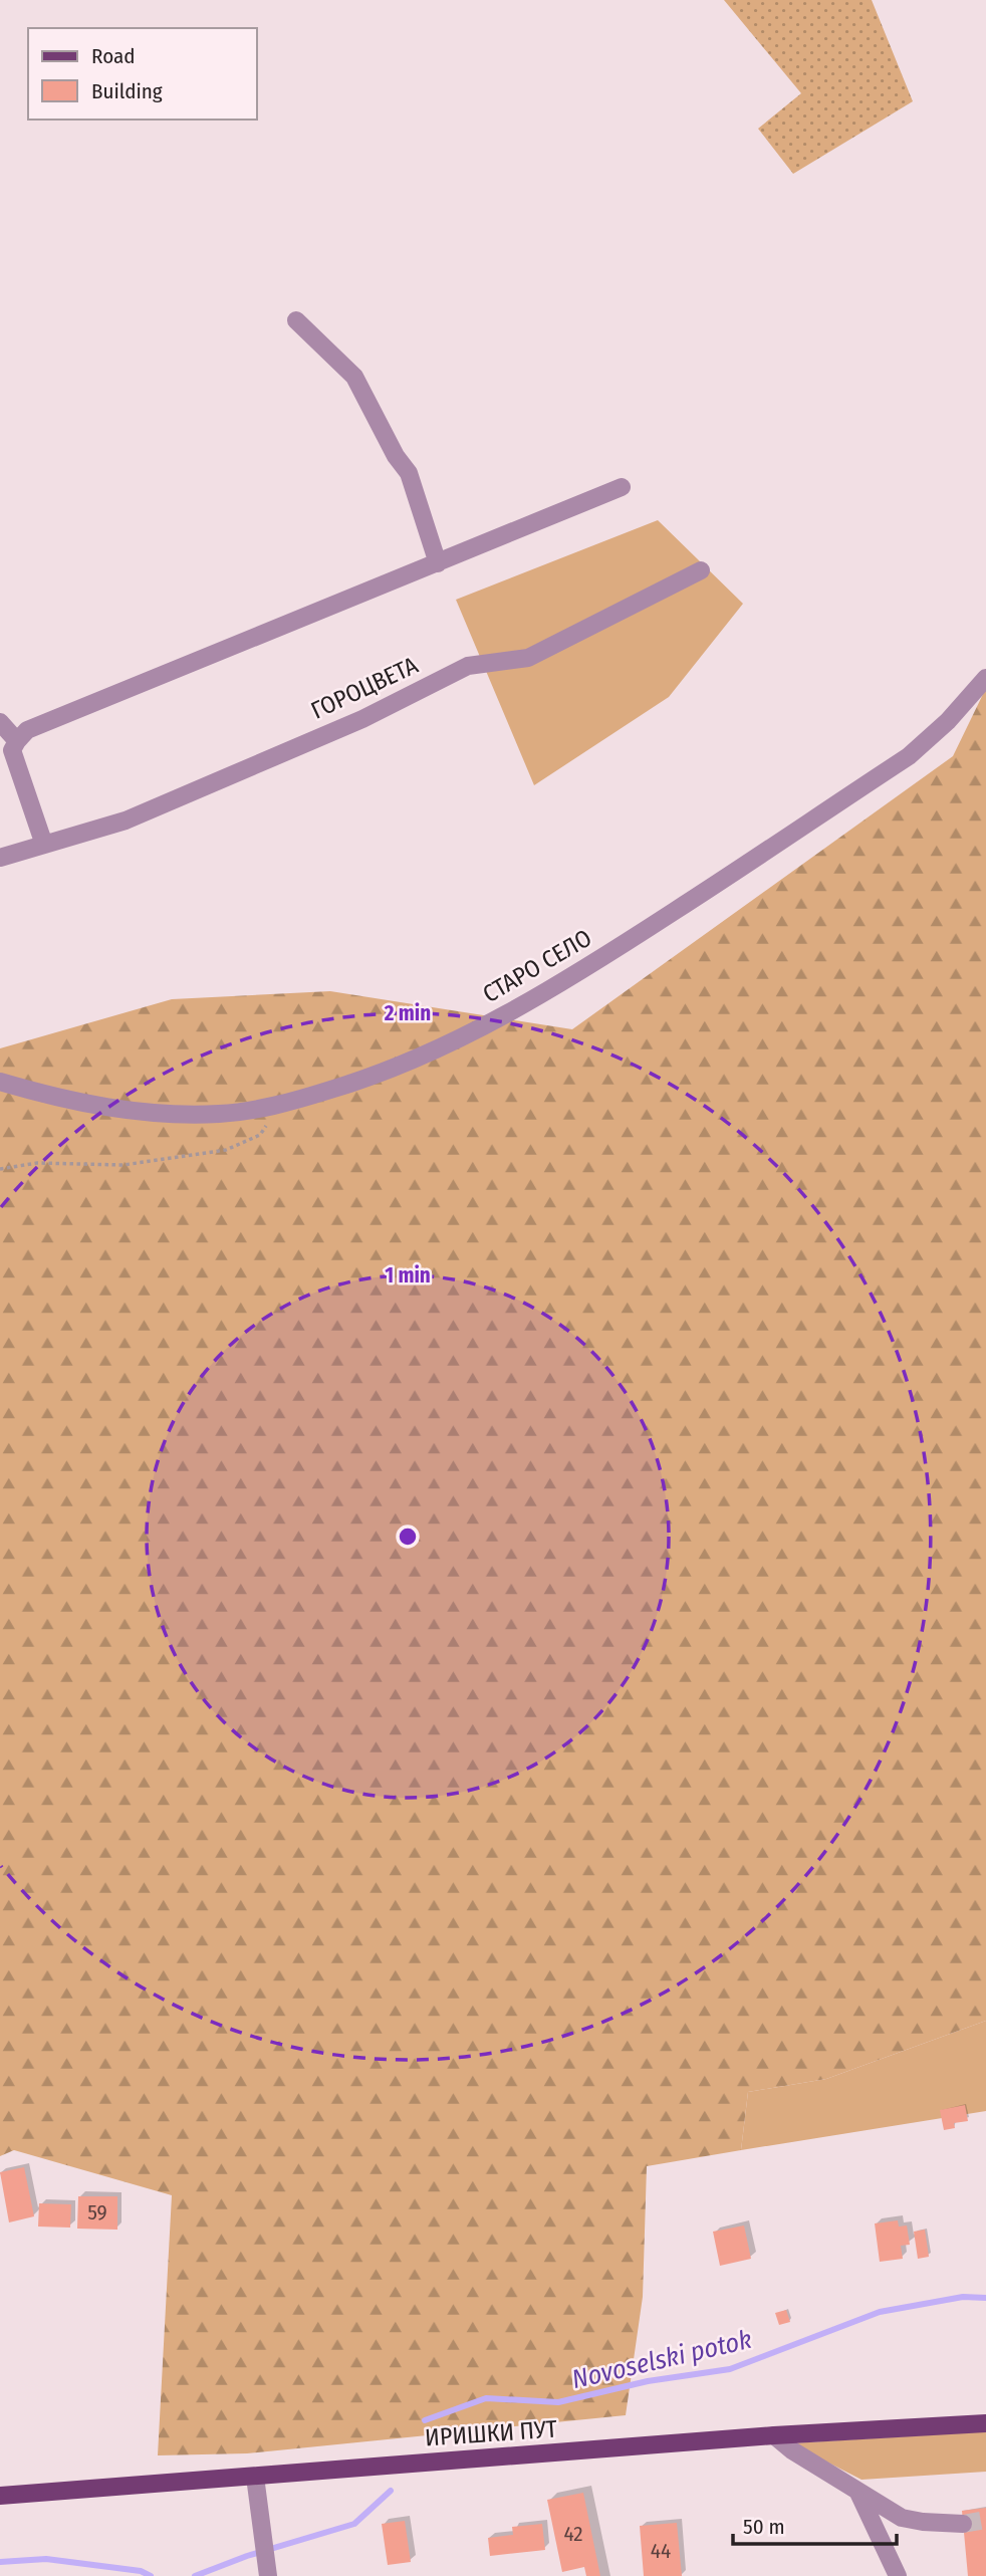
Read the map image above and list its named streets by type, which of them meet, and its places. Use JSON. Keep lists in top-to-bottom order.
{
  "streets": {
    "main road": ["ИРИШКИ ПУТ"],
    "street": ["ГОРОЦВЕТА", "СТАРО СЕЛО"]
  },
  "water": ["Novoselski potok"],
  "house_numbers": ["59", "42", "44"],
  "legend": ["Road", "Building"],
  "scale_bar": "50 m",
  "rings": ["2 min", "1 min"]
}
